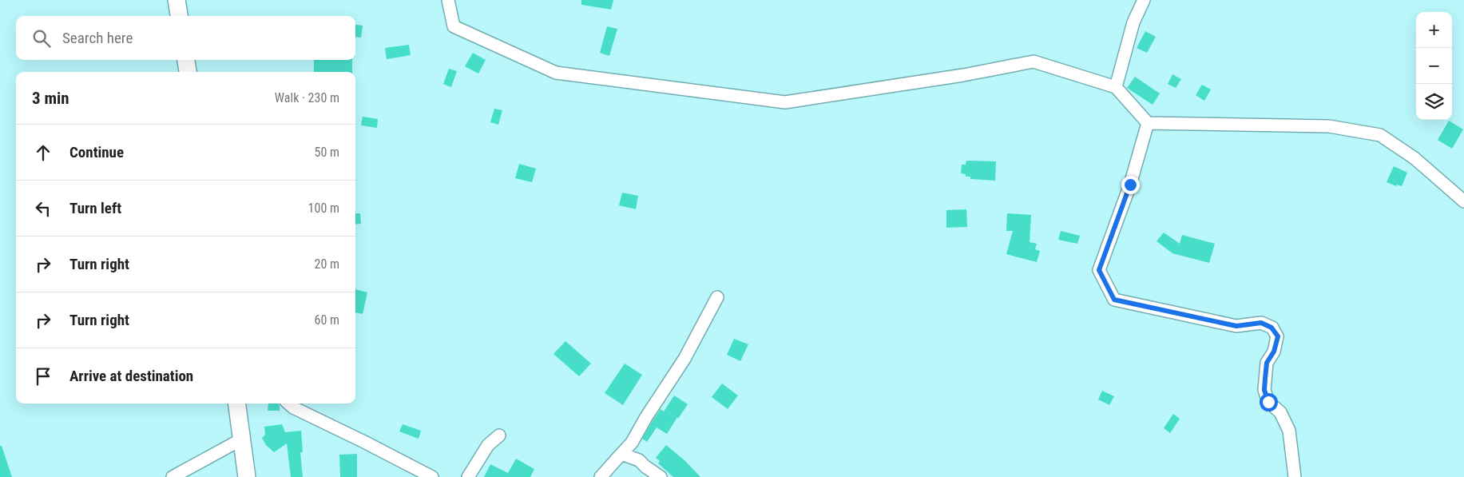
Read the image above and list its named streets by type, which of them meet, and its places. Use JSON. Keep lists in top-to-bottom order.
{
  "page": {
    "map_buttons": ["+", "−"],
    "search": "Search here",
    "heading": ["3 min", "Walk · 230 m"],
    "list": [
      ["Continue", "50 m"],
      ["Turn left", "100 m"],
      ["Turn right", "20 m"],
      ["Turn right", "60 m"],
      "Arrive at destination"
    ]
  }
}
